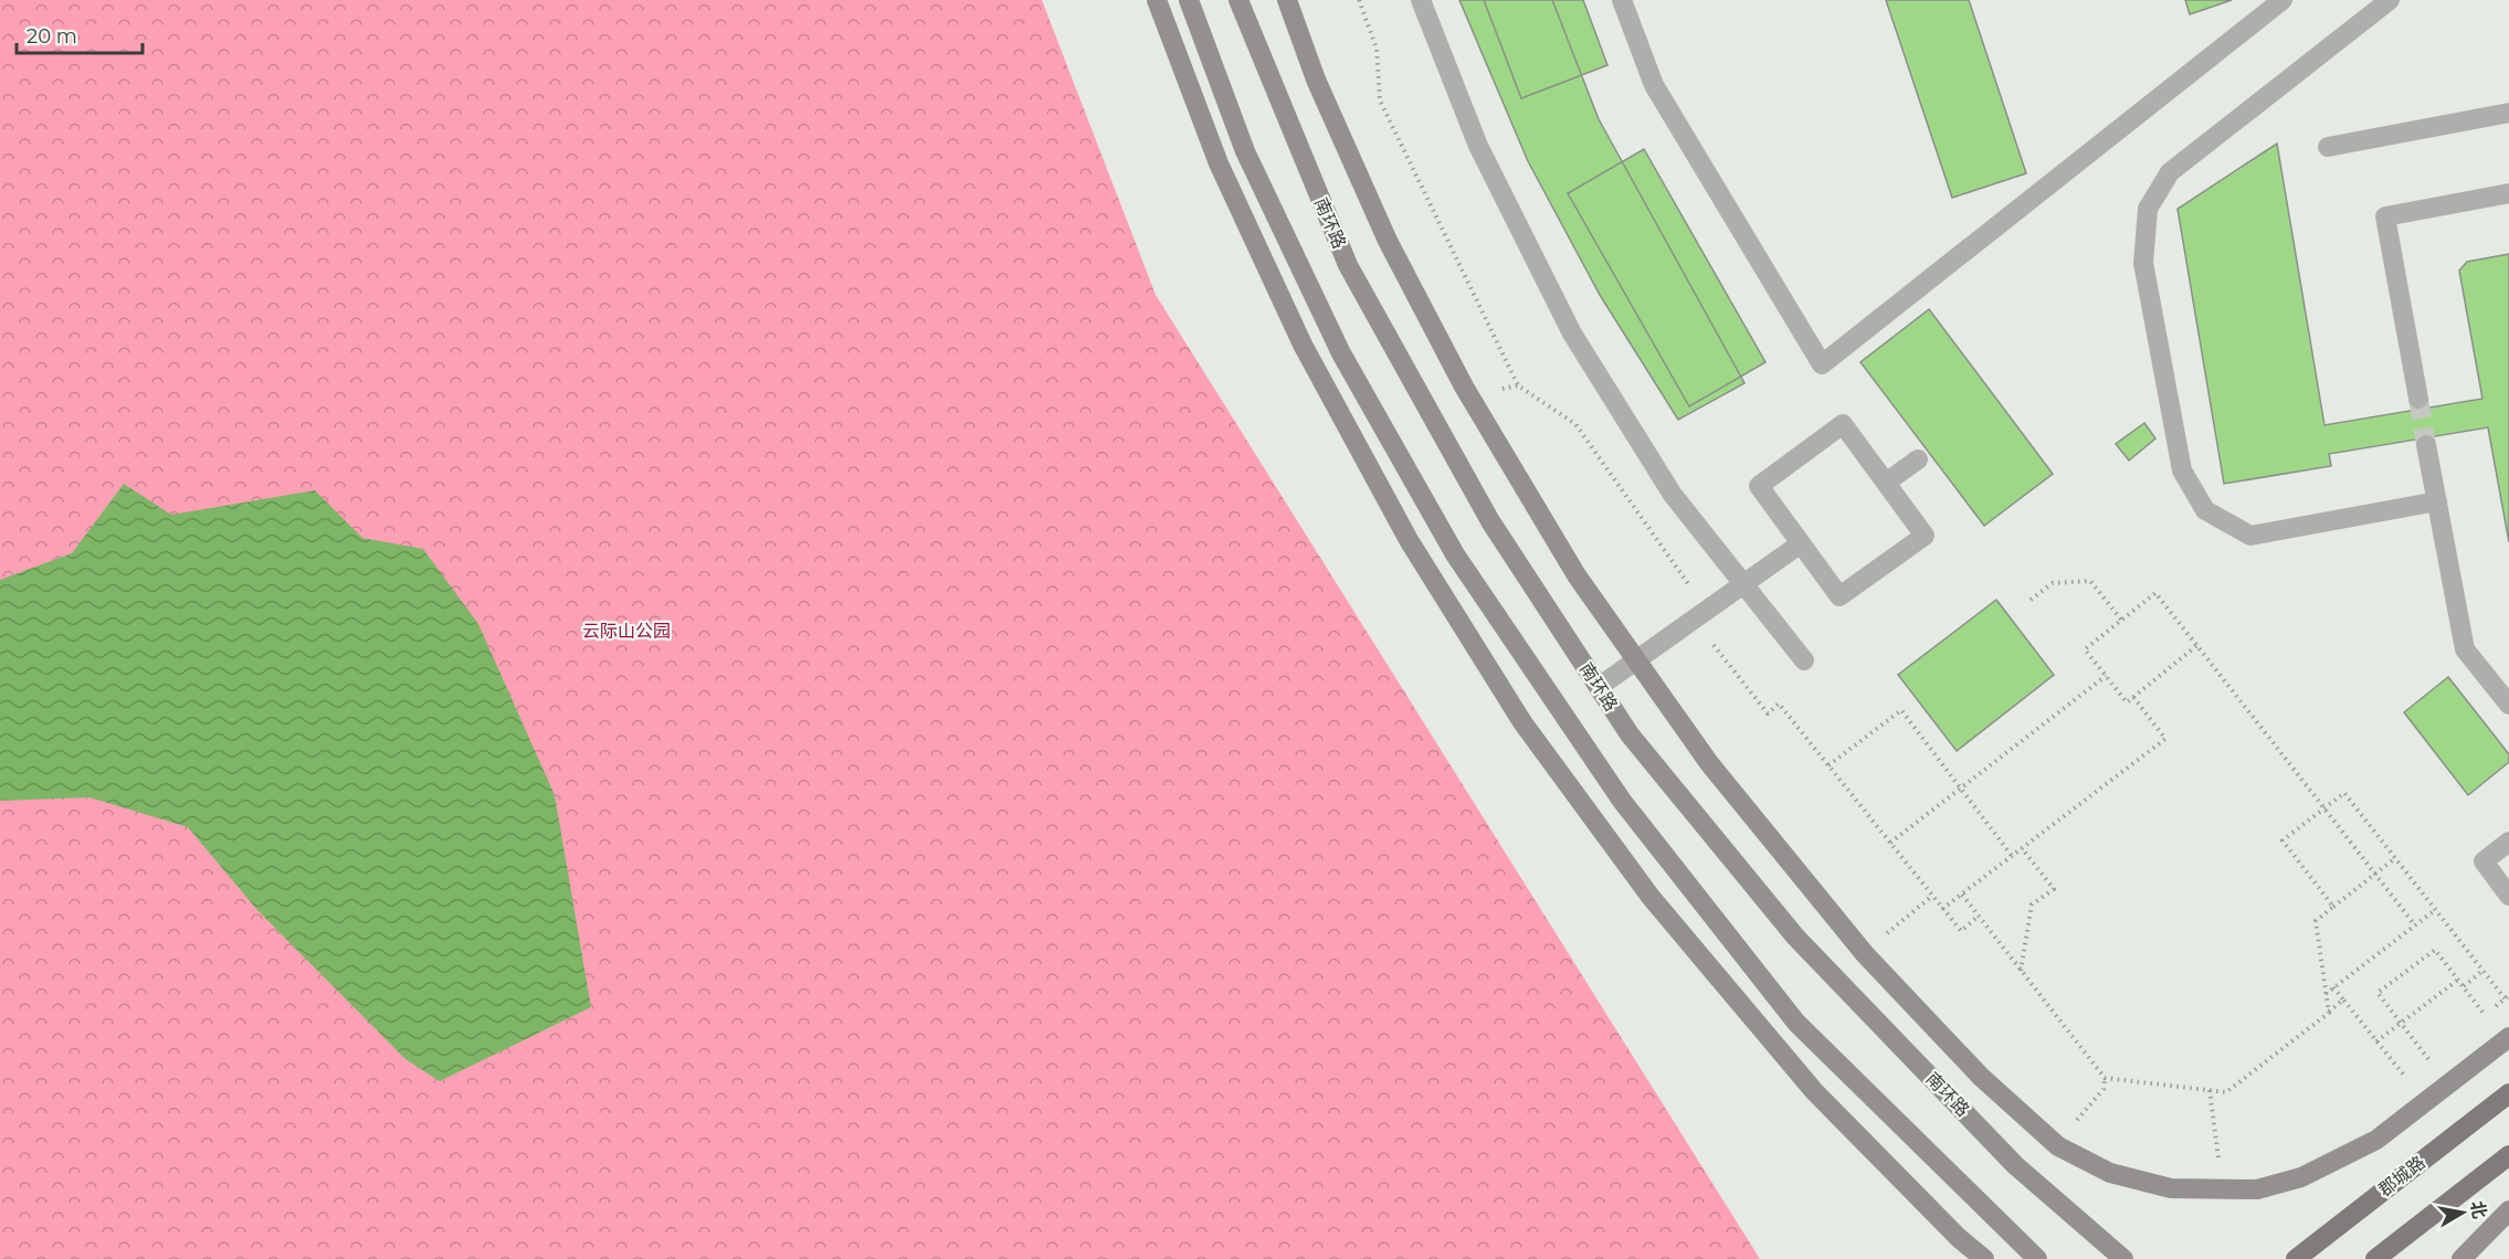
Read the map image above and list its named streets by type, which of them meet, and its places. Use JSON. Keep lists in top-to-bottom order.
{
  "streets": {
    "main road": ["郡城路"],
    "street": ["南环路"]
  },
  "parks": ["云际山公园"],
  "scale_bar": "20 m",
  "north": "right"
}
